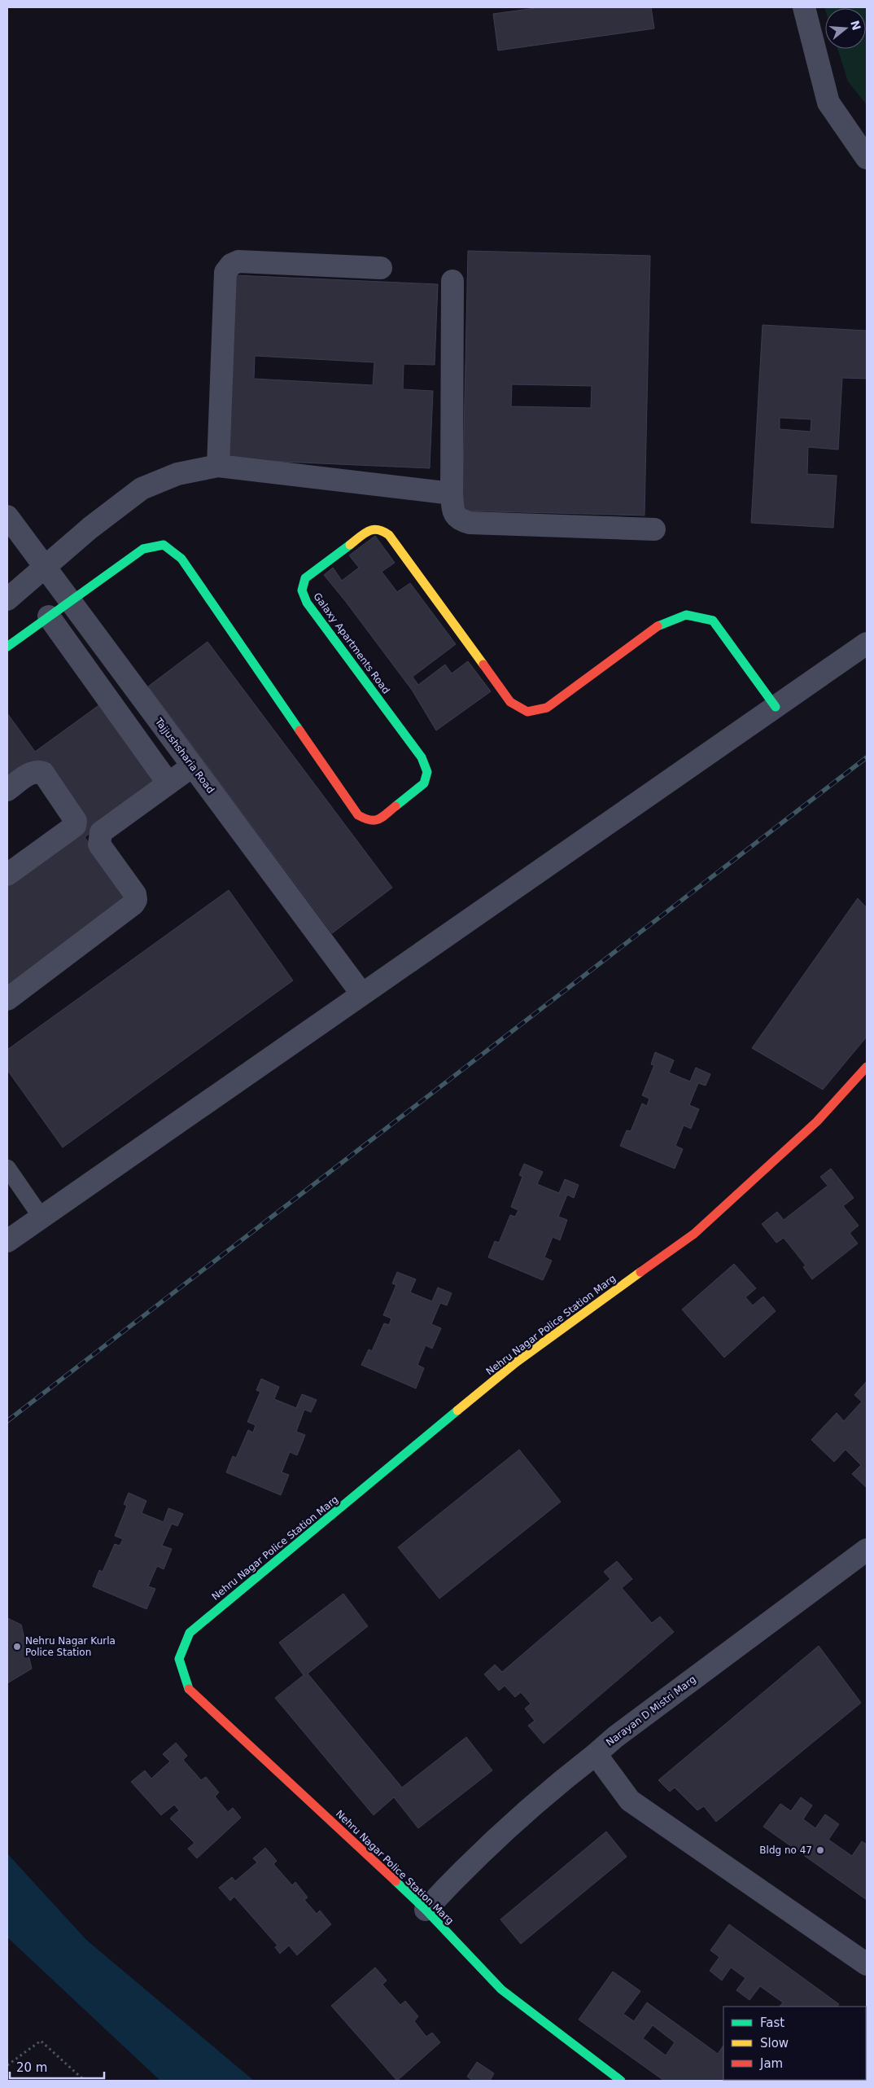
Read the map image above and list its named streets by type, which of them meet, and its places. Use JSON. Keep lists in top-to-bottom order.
{
  "streets": {
    "street": [
      "Galaxy Apartments Road",
      "Tajjushsharia Road",
      "Nehru Nagar Police Station Marg",
      "Narayan D Mistri Marg"
    ]
  },
  "crossings": [
    ["Galaxy Apartments Road", "Tajjushsharia Road"]
  ],
  "places": ["Nehru Nagar Kurla Police Station", "Bldg no 47"],
  "legend": ["Fast", "Slow", "Jam"],
  "scale_bar": "20 m",
  "north": "right"
}
